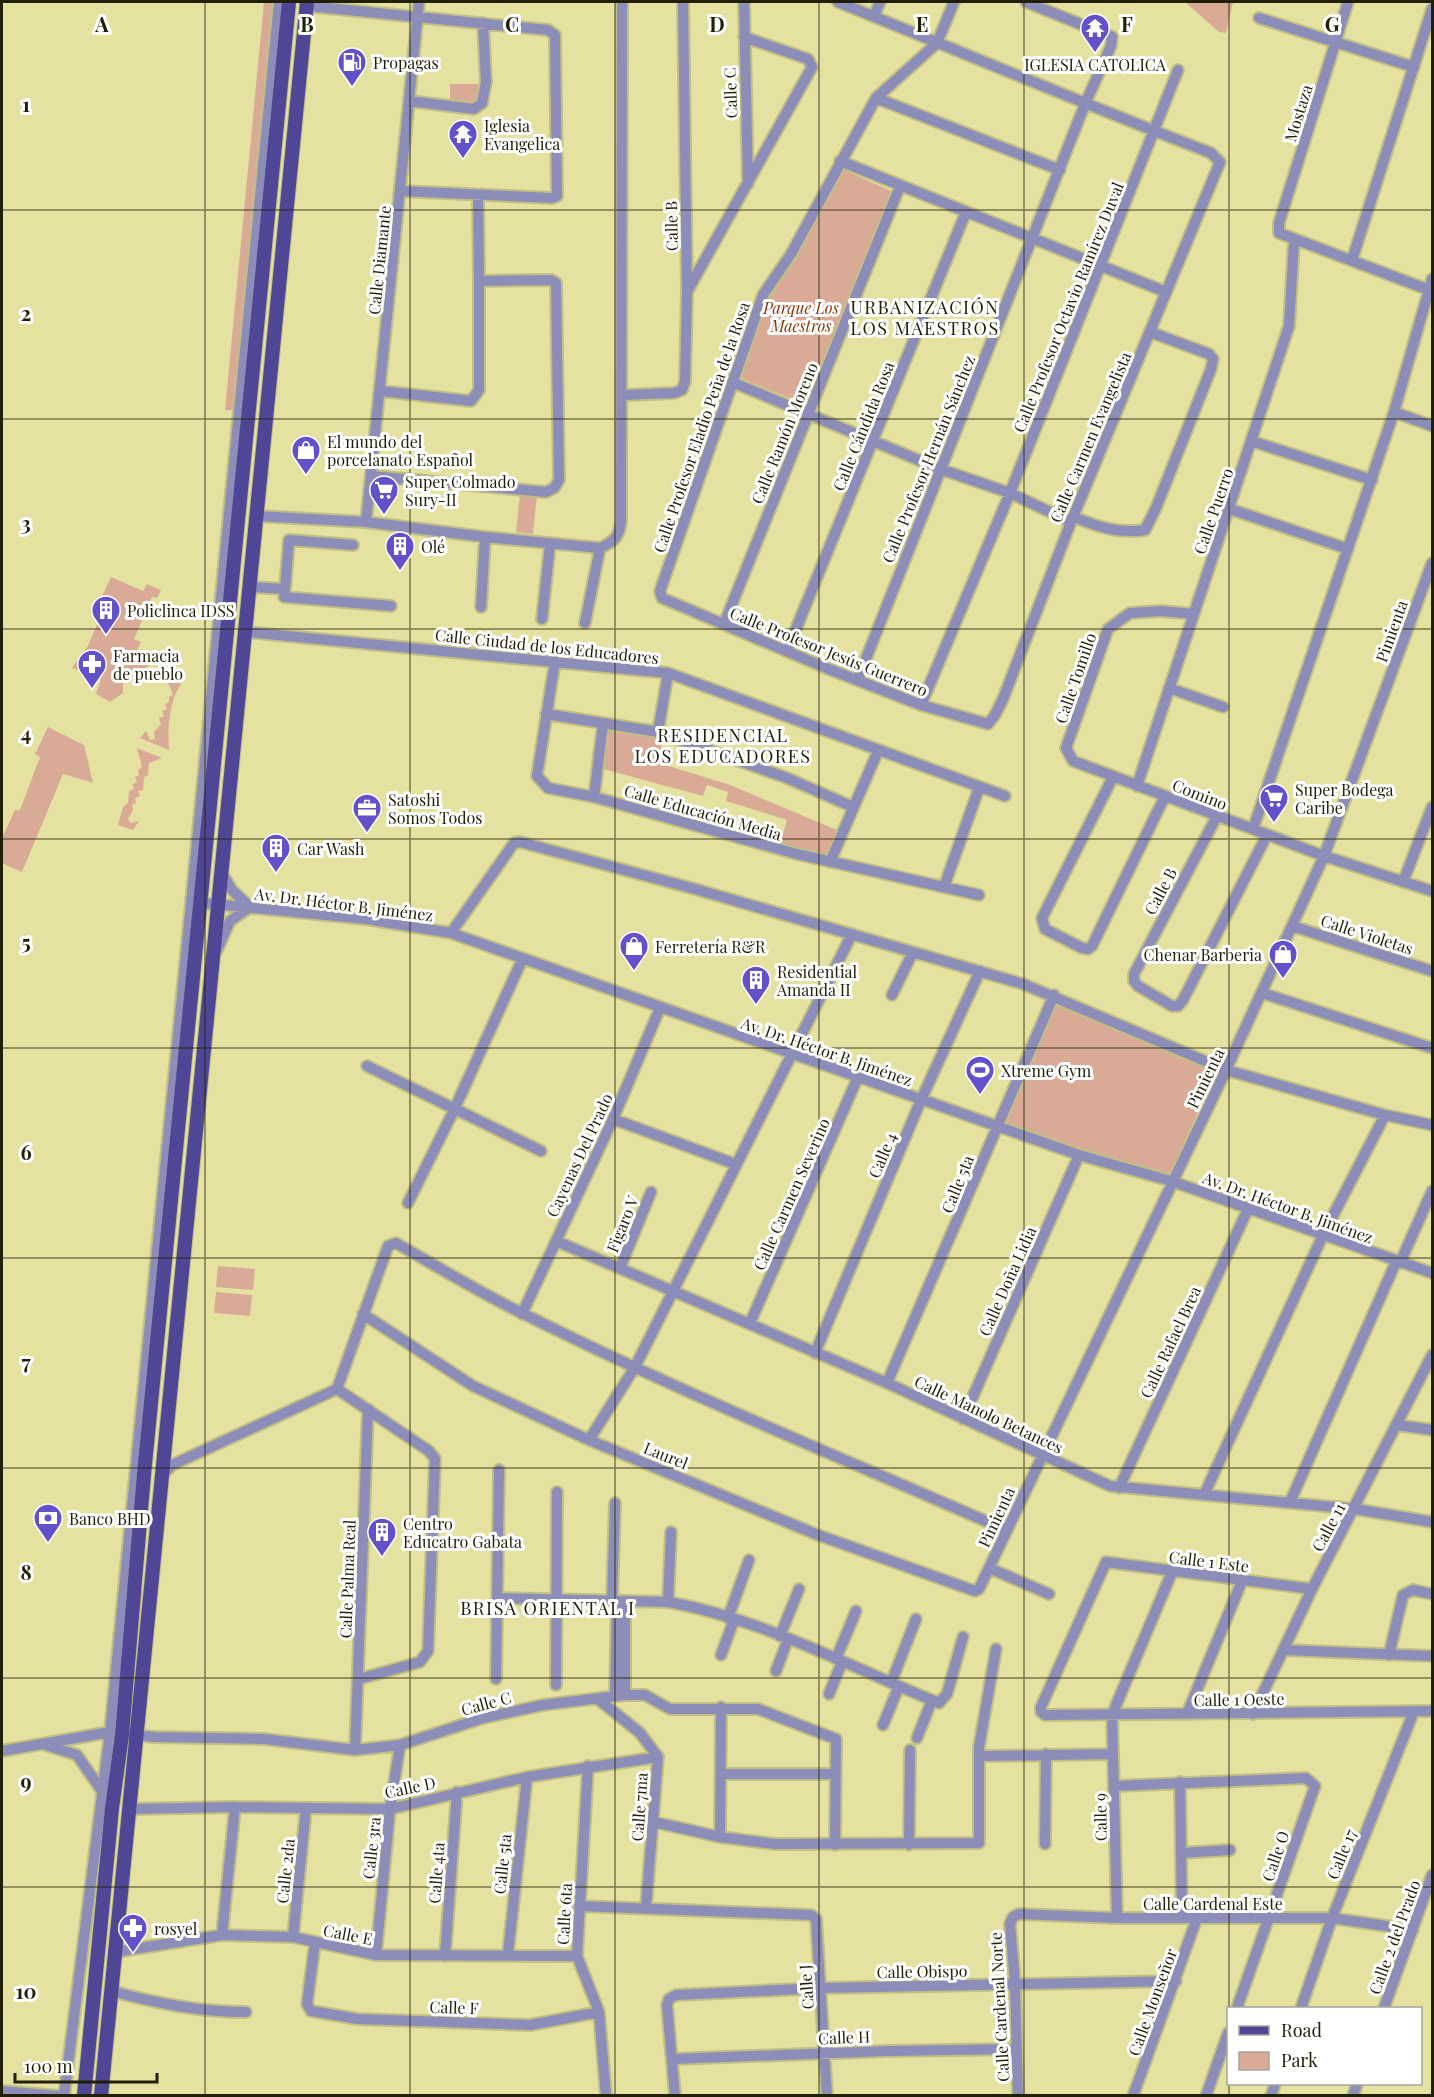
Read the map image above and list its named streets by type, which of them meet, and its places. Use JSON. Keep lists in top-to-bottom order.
{
  "streets": {
    "street": [
      "Calle C",
      "Mostaza",
      "Calle B",
      "Calle Diamante",
      "Calle Profesor Octavio Ramírez Duval",
      "Calle Cándida Rosa",
      "Calle Profesor Eladio Peña de la Rosa",
      "Calle Ramón Moreno",
      "Calle Carmen Evangelista",
      "Calle Profesor Hernán Sánchez",
      "Calle Puerro",
      "Pimienta",
      "Calle Ciudad de los Educadores",
      "Calle Profesor Jesús Guerrero",
      "Calle Tomillo",
      "Comino",
      "Calle Educación Media",
      "Av. Dr. Héctor B. Jiménez",
      "Calle Violetas",
      "Cayenas Del Prado",
      "Calle 4",
      "Calle 5ta",
      "Calle Carmen Severino",
      "Figaro V",
      "Calle Doña Lidia",
      "Calle Rafael Brea",
      "Calle Manolo Betances",
      "Laurel",
      "Calle 11",
      "Calle 1 Este",
      "Calle Palma Real",
      "Calle 1 Oeste",
      "Calle D",
      "Calle 7ma",
      "Calle 9",
      "Calle 3ra",
      "Calle 17",
      "Calle O",
      "Calle 2da",
      "Calle 4ta",
      "Calle Cardenal Este",
      "Calle 6ta",
      "Calle E",
      "Calle 2 del Prado",
      "Calle Obispo",
      "Calle J",
      "Calle Monseñor",
      "Calle F",
      "Calle Cardenal Norte",
      "Calle H"
    ]
  },
  "crossings": [
    ["Calle C", "Calle Palma Real"],
    ["Calle C", "Calle 7ma"],
    ["Calle C", "Calle 3ra"],
    ["Mostaza", "Calle Puerro"],
    ["Calle B", "Comino"],
    ["Calle Profesor Octavio Ramírez Duval", "Calle Carmen Evangelista"],
    ["Calle Profesor Octavio Ramírez Duval", "Calle Profesor Jesús Guerrero"],
    ["Calle Cándida Rosa", "Calle Profesor Jesús Guerrero"],
    ["Calle Profesor Eladio Peña de la Rosa", "Calle Profesor Jesús Guerrero"],
    ["Calle Ramón Moreno", "Calle Profesor Jesús Guerrero"],
    ["Calle Carmen Evangelista", "Calle Profesor Jesús Guerrero"],
    ["Calle Profesor Hernán Sánchez", "Calle Profesor Jesús Guerrero"],
    ["Calle Puerro", "Calle Tomillo"],
    ["Calle Puerro", "Comino"],
    ["Pimienta", "Comino"],
    ["Pimienta", "Av. Dr. Héctor B. Jiménez"],
    ["Pimienta", "Calle Violetas"],
    ["Pimienta", "Calle Manolo Betances"],
    ["Pimienta", "Laurel"],
    ["Calle Ciudad de los Educadores", "Calle Educación Media"],
    ["Calle Tomillo", "Comino"],
    ["Av. Dr. Héctor B. Jiménez", "Cayenas Del Prado"],
    ["Av. Dr. Héctor B. Jiménez", "Calle 4"],
    ["Av. Dr. Héctor B. Jiménez", "Calle 5ta"],
    ["Av. Dr. Héctor B. Jiménez", "Calle Carmen Severino"],
    ["Av. Dr. Héctor B. Jiménez", "Calle Doña Lidia"],
    ["Av. Dr. Héctor B. Jiménez", "Calle Rafael Brea"],
    ["Cayenas Del Prado", "Calle Manolo Betances"],
    ["Calle 4", "Calle Manolo Betances"],
    ["Calle 5ta", "Calle Manolo Betances"],
    ["Calle 5ta", "Calle D"],
    ["Calle 5ta", "Calle E"],
    ["Calle Carmen Severino", "Calle Manolo Betances"],
    ["Figaro V", "Calle Manolo Betances"],
    ["Calle Doña Lidia", "Calle Manolo Betances"],
    ["Calle Rafael Brea", "Calle Manolo Betances"],
    ["Calle Manolo Betances", "Calle 11"],
    ["Calle 11", "Calle 1 Este"],
    ["Calle 11", "Calle 1 Oeste"],
    ["Calle 1 Este", "Calle 1 Oeste"],
    ["Calle 1 Oeste", "Calle 9"],
    ["Calle 1 Oeste", "Calle 17"],
    ["Calle D", "Calle 7ma"],
    ["Calle D", "Calle 3ra"],
    ["Calle D", "Calle 2da"],
    ["Calle D", "Calle 4ta"],
    ["Calle D", "Calle 6ta"],
    ["Calle 7ma", "Calle J"],
    ["Calle 9", "Calle Cardenal Este"],
    ["Calle 3ra", "Calle E"],
    ["Calle 17", "Calle Cardenal Este"],
    ["Calle O", "Calle Cardenal Este"],
    ["Calle 2da", "Calle E"],
    ["Calle 4ta", "Calle E"],
    ["Calle Cardenal Este", "Calle 2 del Prado"],
    ["Calle Cardenal Este", "Calle Monseñor"],
    ["Calle Cardenal Este", "Calle Cardenal Norte"],
    ["Calle 6ta", "Calle E"],
    ["Calle 6ta", "Calle F"],
    ["Calle E", "Calle F"],
    ["Calle Obispo", "Calle J"],
    ["Calle Obispo", "Calle Monseñor"],
    ["Calle Obispo", "Calle Cardenal Norte"],
    ["Calle Obispo", "Calle H"],
    ["Calle J", "Calle H"],
    ["Calle Cardenal Norte", "Calle H"]
  ],
  "districts": ["URBANIZACIÓN LOS MAESTROS", "RESIDENCIAL LOS EDUCADORES", "BRISA ORIENTAL I"],
  "parks": ["Parque Los Maestros"],
  "places": {
    "temple": ["IGLESIA CATOLICA", "Iglesia Evangelica"],
    "fuel station": ["Propagas"],
    "shop": ["El mundo del porcelanato Español", "Ferretería R&R", "Chenar Barberia"],
    "supermarket": ["Super Colmado Sury-II", "Super Bodega Caribe"],
    "building": [
      "Olé",
      "Policlinca IDSS",
      "Car Wash",
      "Residential Amanda II",
      "Centro Educatro Gabata"
    ],
    "pharmacy": ["Farmacia de pueblo", "rosyel"],
    "office": ["Satoshi Somos Todos"],
    "sports": ["Xtreme Gym"],
    "bank": ["Banco BHD"]
  },
  "legend": ["Road", "Park"],
  "scale_bar": "100 m",
  "grid": {
    "columns": [
      "A",
      "B",
      "C",
      "D",
      "E",
      "F",
      "G"
    ],
    "rows": [
      "1",
      "2",
      "3",
      "4",
      "5",
      "6",
      "7",
      "8",
      "9",
      "10"
    ]
  }
}
